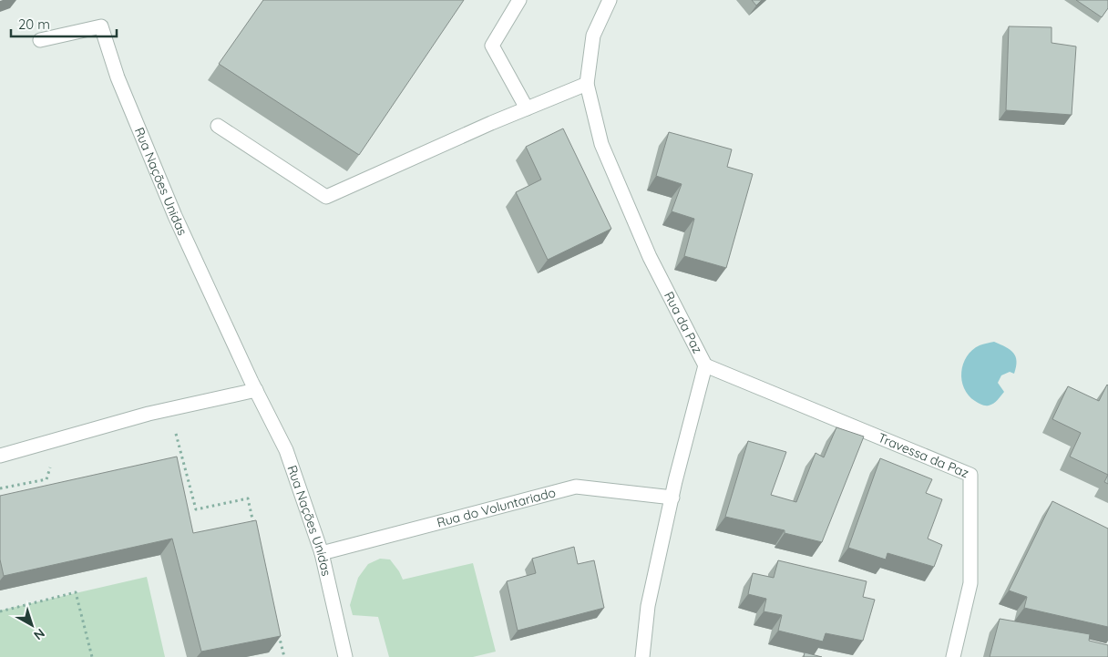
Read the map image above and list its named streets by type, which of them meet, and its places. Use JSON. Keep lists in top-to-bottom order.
{
  "streets": {
    "street": [
      "Rua Nações Unidas",
      "Rua da Paz",
      "Travessa da Paz",
      "Rua do Voluntariado"
    ]
  },
  "crossings": [
    ["Rua Nações Unidas", "Rua do Voluntariado"],
    ["Rua da Paz", "Travessa da Paz"],
    ["Rua da Paz", "Rua do Voluntariado"]
  ],
  "scale_bar": "20 m",
  "north": "bottom right"
}
